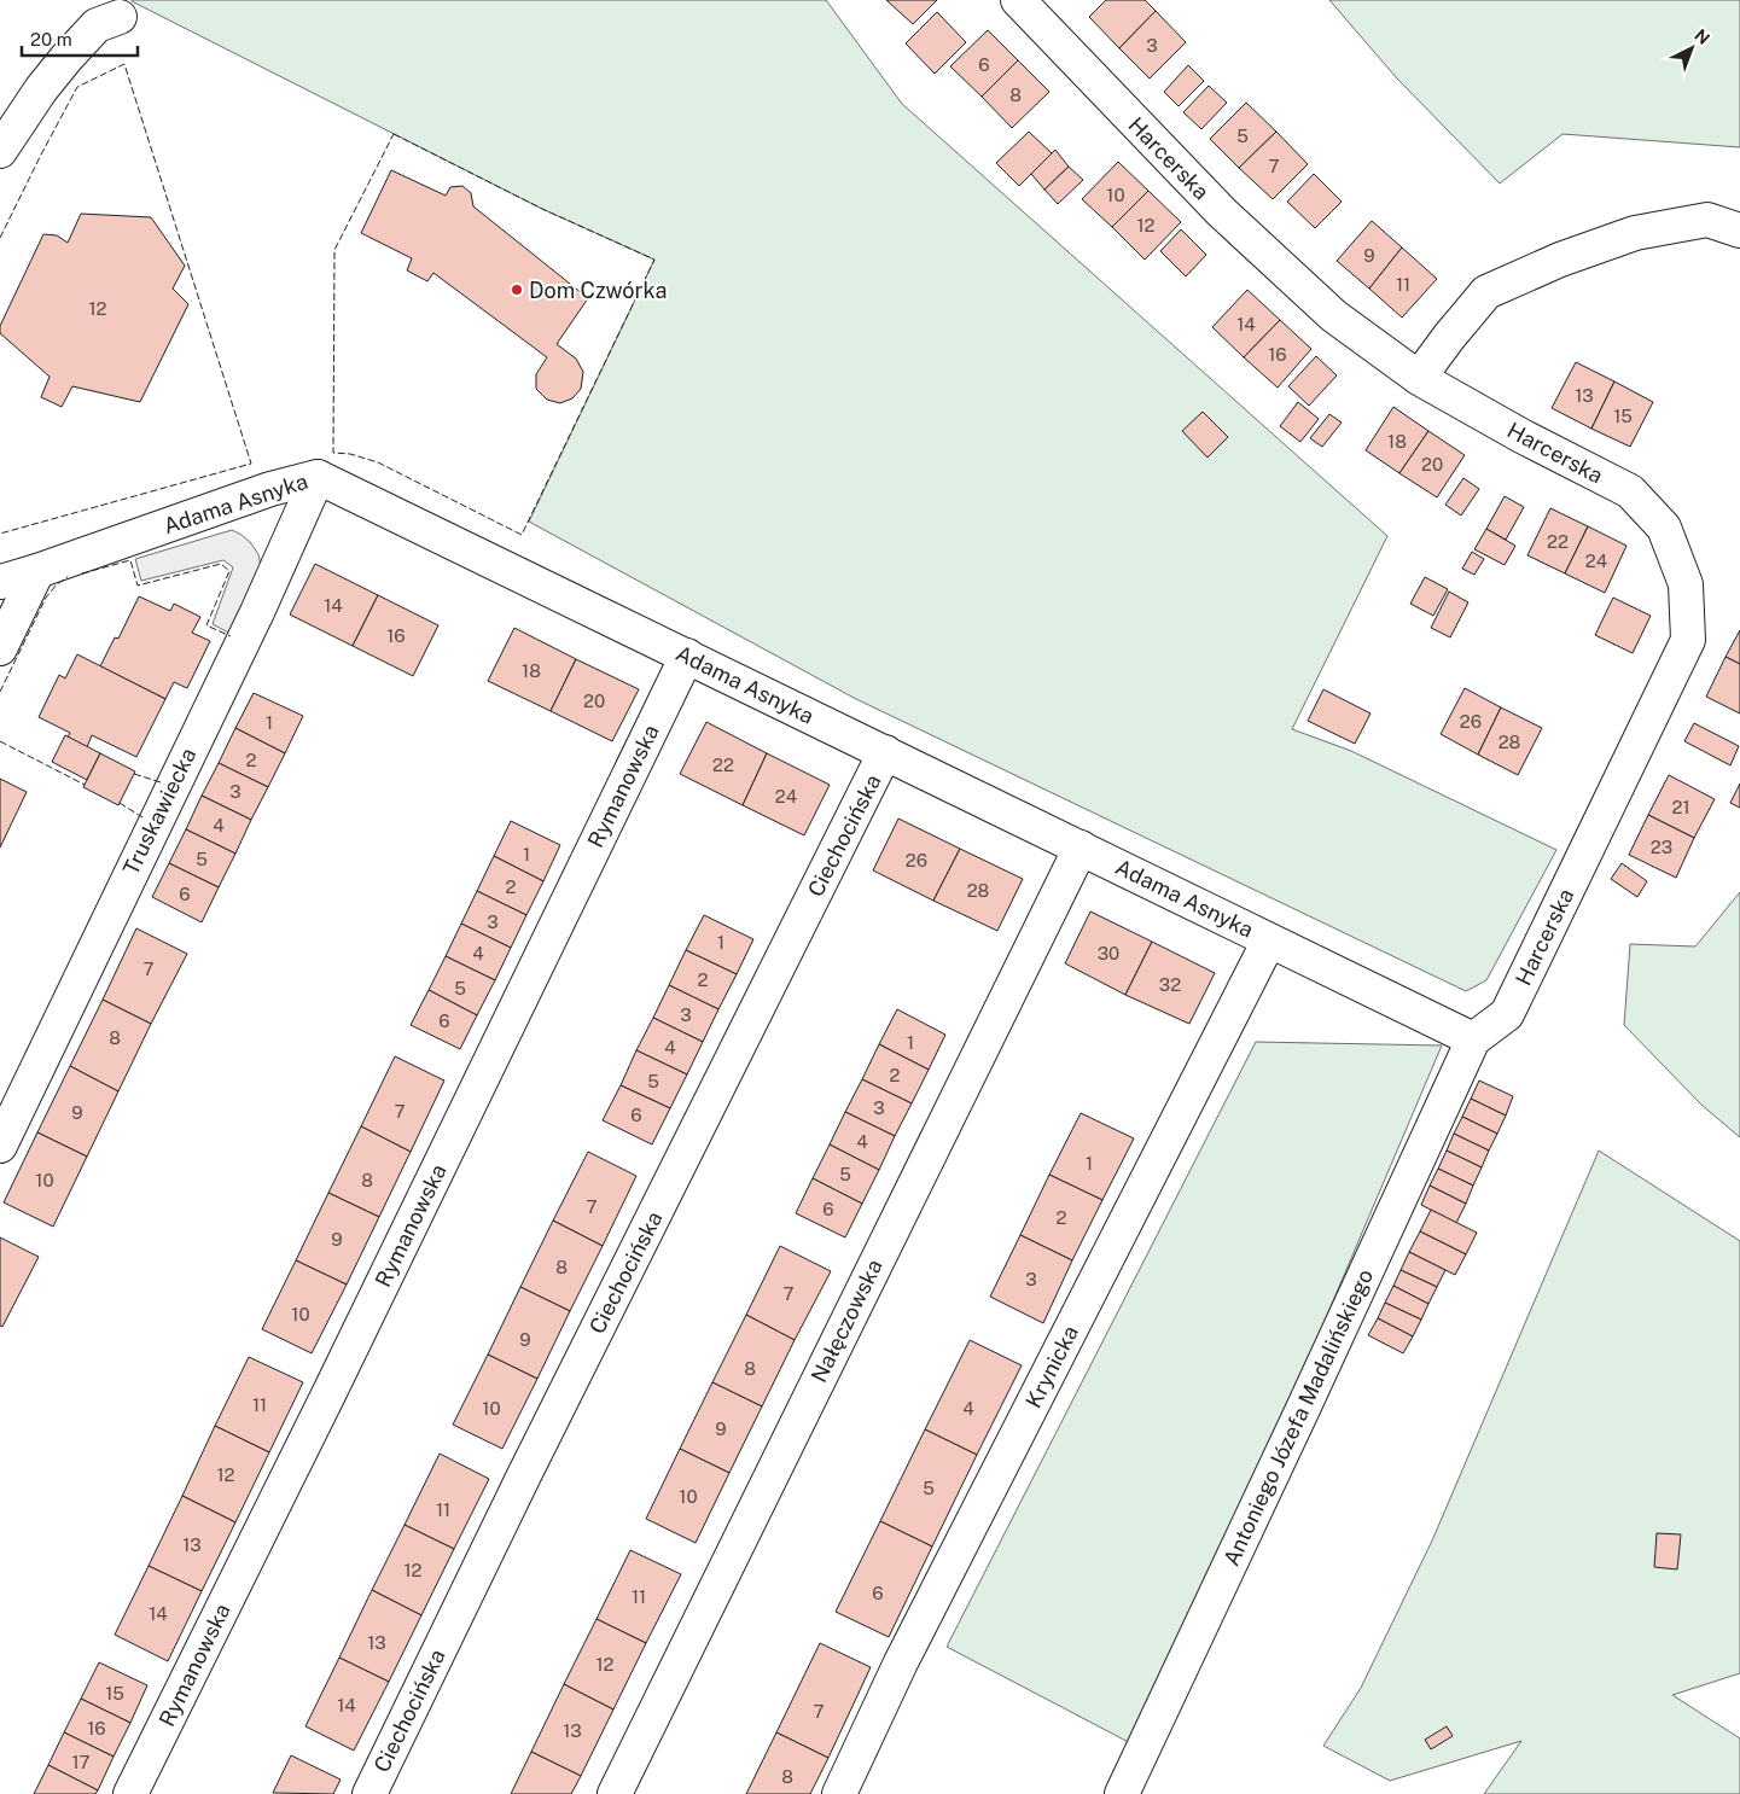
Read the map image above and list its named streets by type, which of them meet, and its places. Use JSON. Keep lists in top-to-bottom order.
{
  "streets": {
    "street": [
      "Harcerska",
      "Adama Asnyka",
      "Rymanowska",
      "Truskawiecka",
      "Ciechocińska",
      "Nałęczowska",
      "Krynicka",
      "Antoniego Józefa Madalińskiego"
    ]
  },
  "crossings": [
    ["Harcerska", "Adama Asnyka"],
    ["Harcerska", "Antoniego Józefa Madalińskiego"],
    ["Adama Asnyka", "Rymanowska"],
    ["Adama Asnyka", "Truskawiecka"],
    ["Adama Asnyka", "Ciechocińska"],
    ["Adama Asnyka", "Nałęczowska"],
    ["Adama Asnyka", "Krynicka"],
    ["Adama Asnyka", "Antoniego Józefa Madalińskiego"]
  ],
  "places": ["Dom Czwórka"],
  "house_numbers": [
    "3",
    "6",
    "8",
    "5",
    "7",
    "10",
    "12",
    "9",
    "11",
    "12",
    "14",
    "16",
    "13",
    "15",
    "18",
    "20",
    "22",
    "24",
    "14",
    "16",
    "18",
    "20",
    "26",
    "1",
    "28",
    "2",
    "22",
    "3",
    "24",
    "21",
    "4",
    "23",
    "1",
    "5",
    "26",
    "2",
    "28",
    "6",
    "3",
    "1",
    "4",
    "30",
    "7",
    "2",
    "32",
    "5",
    "3",
    "6",
    "8",
    "1",
    "4",
    "2",
    "5",
    "3",
    "7",
    "9",
    "6",
    "4",
    "1",
    "5",
    "10",
    "8",
    "7",
    "6",
    "2",
    "9",
    "8",
    "3",
    "7",
    "10",
    "9",
    "8",
    "11",
    "10",
    "4",
    "9",
    "12",
    "5",
    "10",
    "11",
    "13",
    "12",
    "6",
    "11",
    "14",
    "13",
    "12",
    "15",
    "14",
    "7",
    "16",
    "13",
    "17",
    "8"
  ],
  "scale_bar": "20 m",
  "north": "top right"
}
